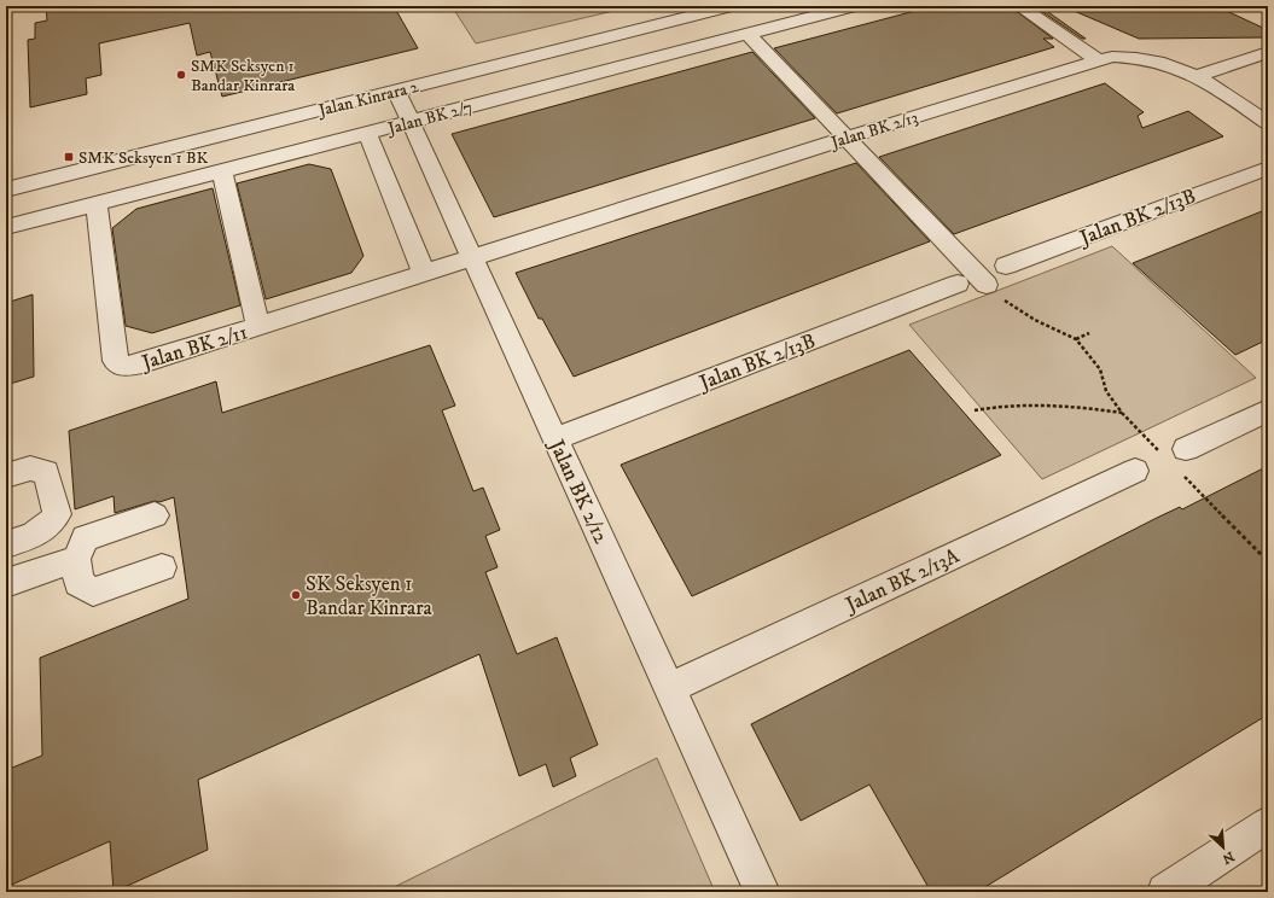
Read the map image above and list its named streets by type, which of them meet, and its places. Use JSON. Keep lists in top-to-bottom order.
{
  "streets": {
    "street": [
      "Jalan Kinrara 2",
      "Jalan BK 2/7",
      "Jalan BK 2/13",
      "Jalan BK 2/13B",
      "Jalan BK 2/11",
      "Jalan BK 2/12",
      "Jalan BK 2/13A"
    ]
  },
  "crossings": [
    ["Jalan Kinrara 2", "Jalan BK 2/12"],
    ["Jalan BK 2/7", "Jalan BK 2/11"],
    ["Jalan BK 2/7", "Jalan BK 2/12"],
    ["Jalan BK 2/13", "Jalan BK 2/11"],
    ["Jalan BK 2/13", "Jalan BK 2/12"],
    ["Jalan BK 2/13B", "Jalan BK 2/12"],
    ["Jalan BK 2/11", "Jalan BK 2/12"],
    ["Jalan BK 2/12", "Jalan BK 2/13A"]
  ],
  "places": {
    "other": ["SMK Seksyen 1 Bandar Kinrara", "SK Seksyen 1 Bandar Kinrara"],
    "transit": ["SMK Seksyen 1 BK"]
  },
  "north": "bottom right"
}
